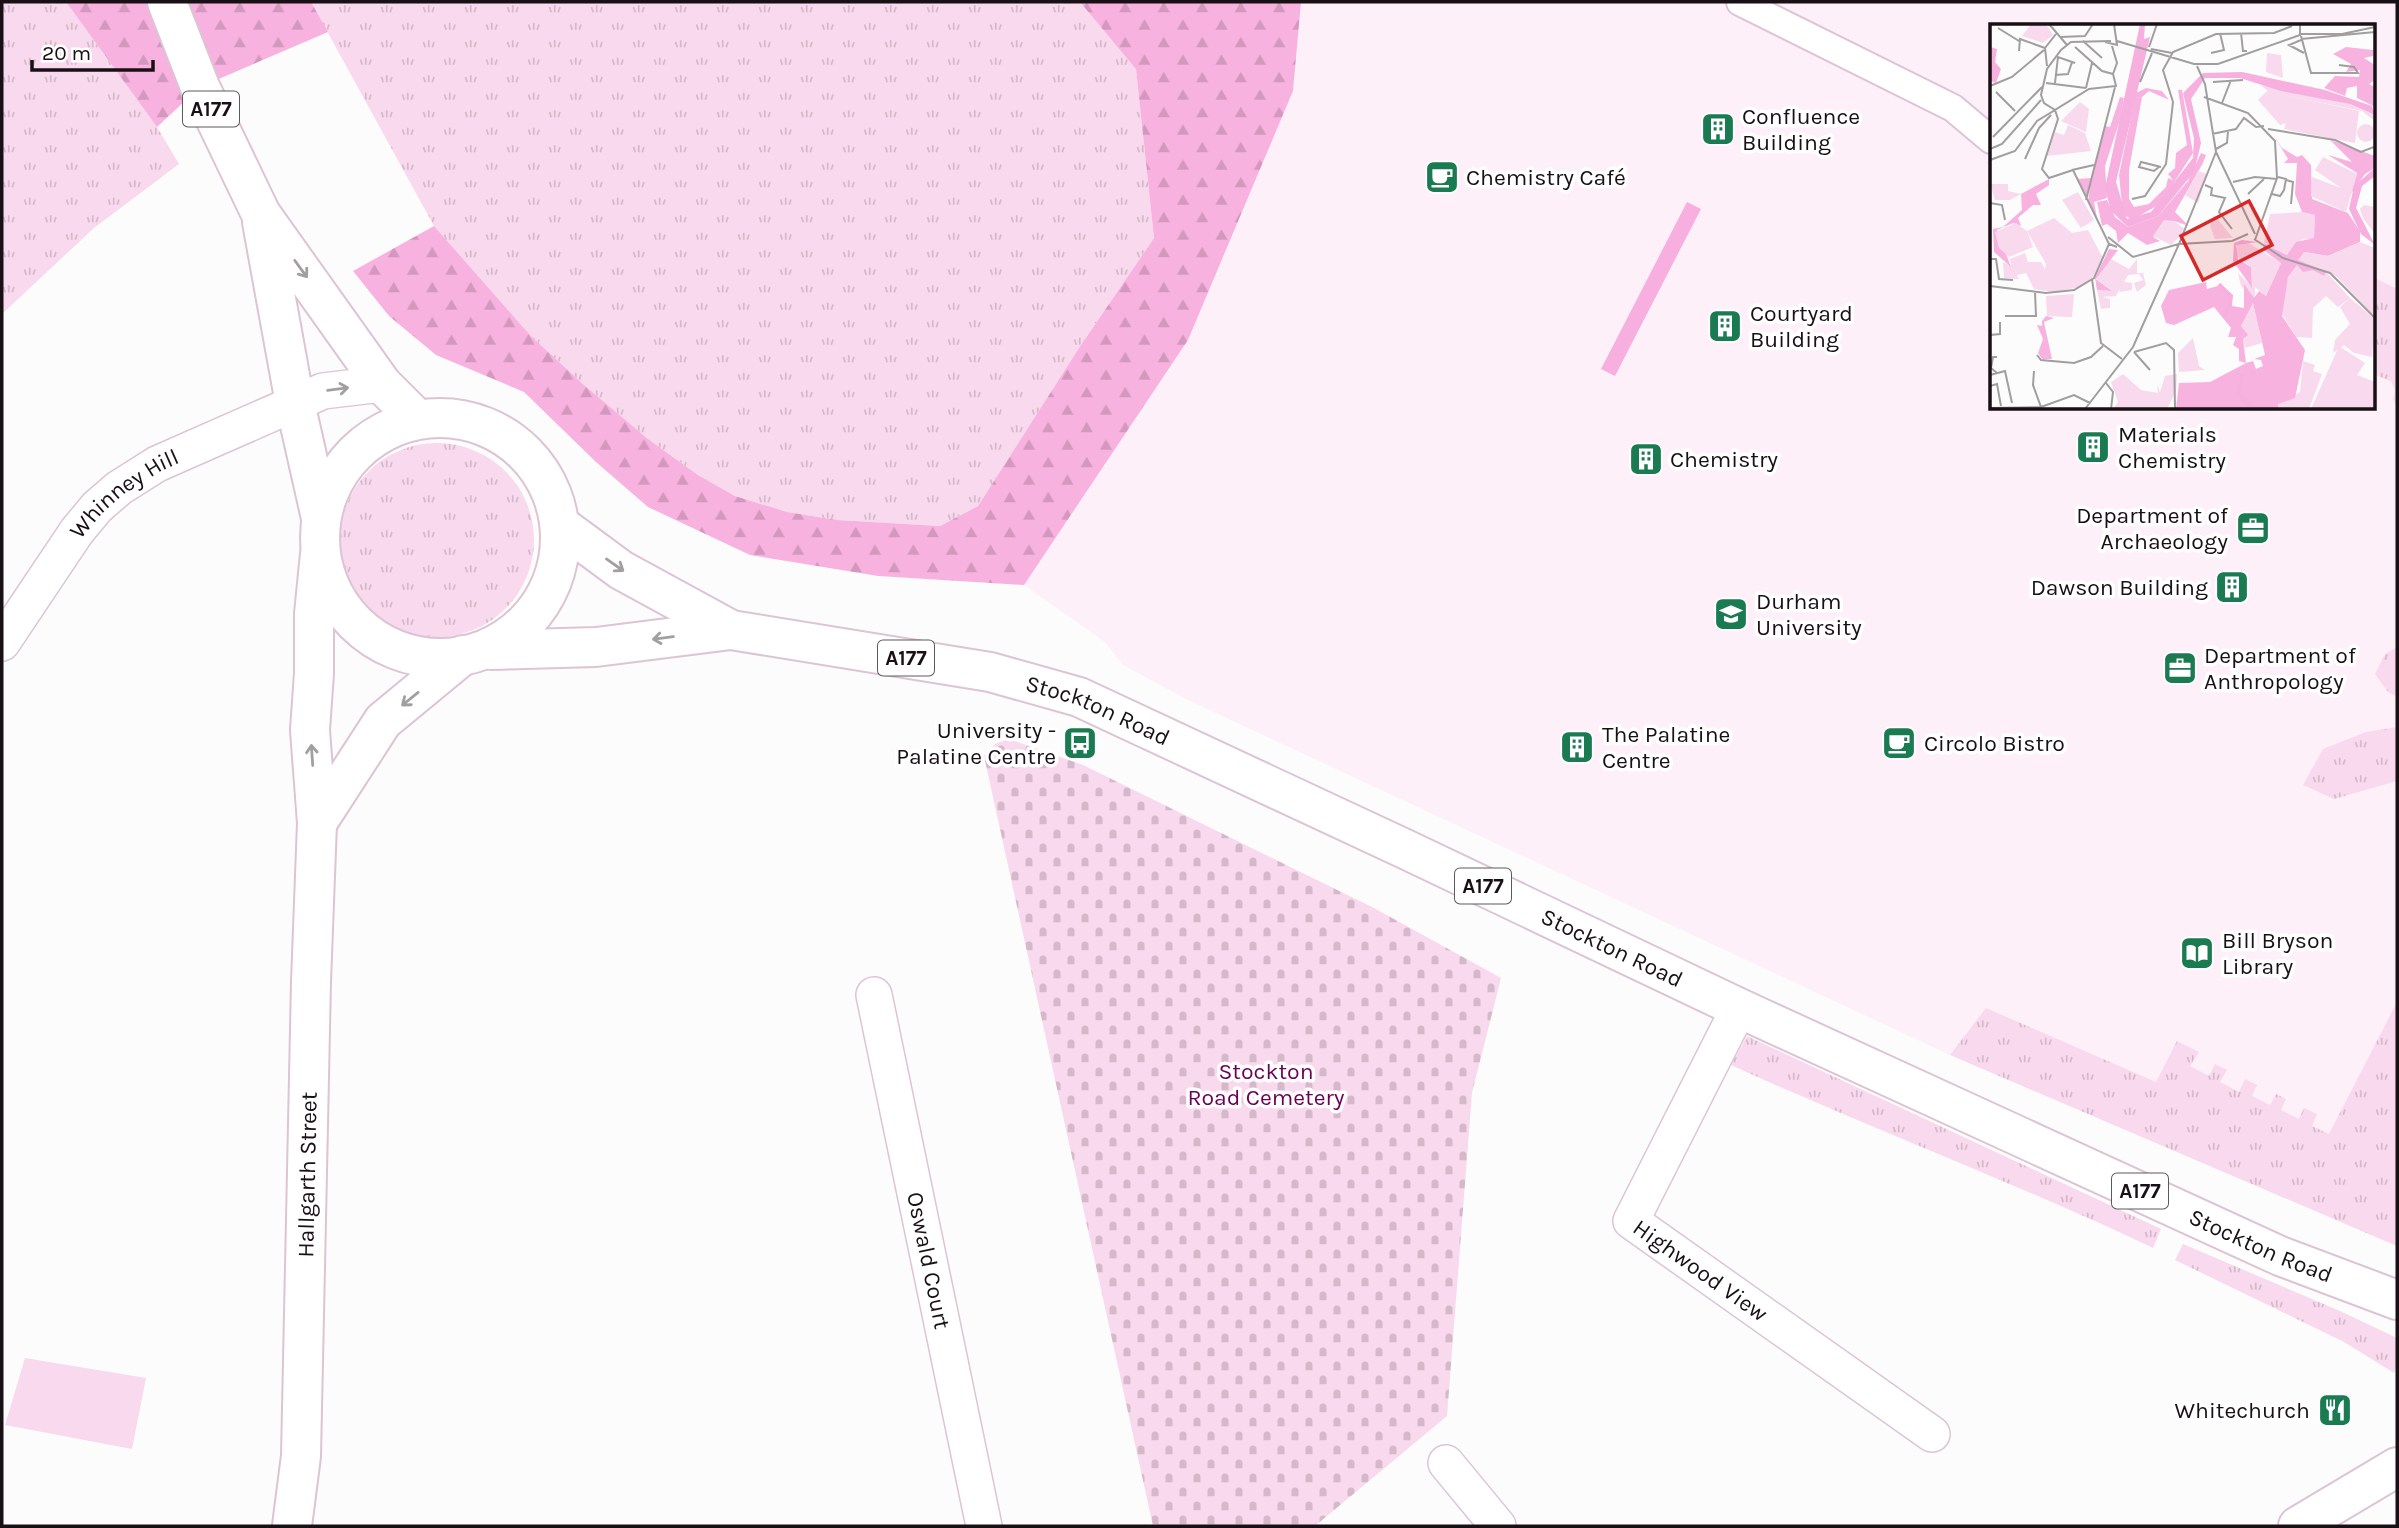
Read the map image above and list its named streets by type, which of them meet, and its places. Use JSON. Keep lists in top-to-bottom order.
{
  "streets": {
    "main road": ["A177", "Stockton Road", "Hallgarth Street"],
    "street": ["Whinney Hill", "Oswald Court", "Highwood View"]
  },
  "crossings": [
    ["A177", "Whinney Hill"],
    ["A177", "Stockton Road"],
    ["A177", "Hallgarth Street"],
    ["Stockton Road", "Hallgarth Street"],
    ["Stockton Road", "Highwood View"]
  ],
  "parks": ["Stockton Road Cemetery"],
  "places": {
    "building": [
      "Confluence Building",
      "Courtyard Building",
      "Materials Chemistry",
      "Chemistry",
      "Dawson Building",
      "The Palatine Centre"
    ],
    "cafe": ["Chemistry Café", "Circolo Bistro"],
    "office": ["Department of Archaeology", "Department of Anthropology"],
    "school or university": ["Durham University"],
    "bus stop": ["University - Palatine Centre"],
    "library": ["Bill Bryson Library"],
    "restaurant": ["Whitechurch"]
  },
  "scale_bar": "20 m"
}
